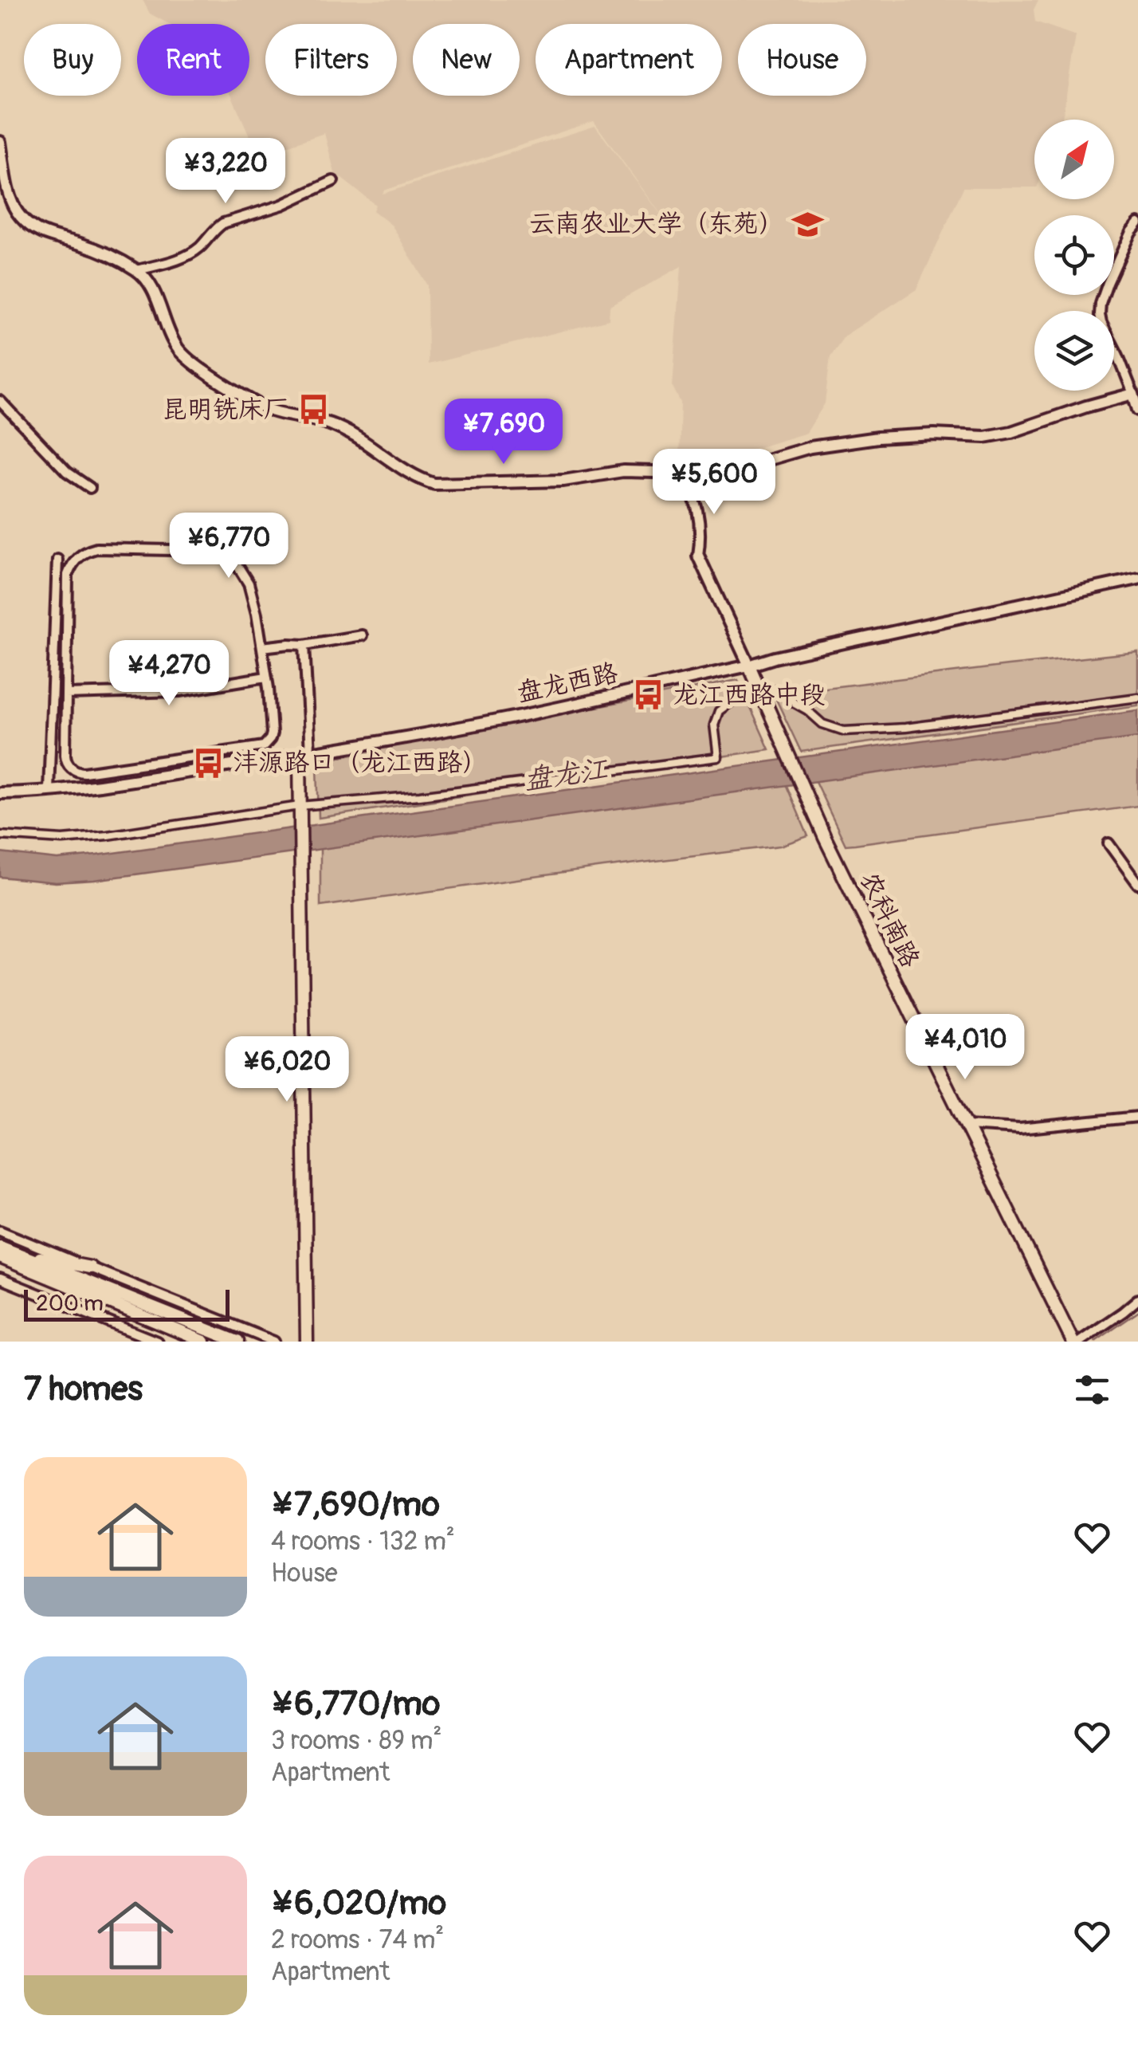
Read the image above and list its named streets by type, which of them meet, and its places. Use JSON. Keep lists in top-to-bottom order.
{
  "streets": {
    "main road": ["农科南路"],
    "street": ["盘龙西路"]
  },
  "crossings": [
    ["盘龙西路", "农科南路"]
  ],
  "water": ["盘龙江"],
  "places": {
    "school or university": ["云南农业大学（东苑）"],
    "bus stop": ["昆明铣床厂", "龙江西路中段", "沣源路口（龙江西路）"]
  },
  "scale_bar": "200 m",
  "north": "top right",
  "page": {
    "chip": [
      "Buy",
      "Rent",
      "Filters",
      "New",
      "Apartment",
      "House"
    ],
    "price": [
      "¥3,220",
      "¥7,690",
      "¥5,600",
      "¥6,770",
      "¥4,270",
      "¥4,010",
      "¥6,020"
    ],
    "scale": "200 m",
    "heading": "7 homes",
    "list": [
      {
        "name": "¥7,690/mo",
        "note": "4 rooms · 132 m² · House"
      },
      {
        "name": "¥6,770/mo",
        "note": "3 rooms · 89 m² · Apartment"
      },
      {
        "name": "¥6,020/mo",
        "note": "2 rooms · 74 m² · Apartment"
      }
    ]
  }
}
